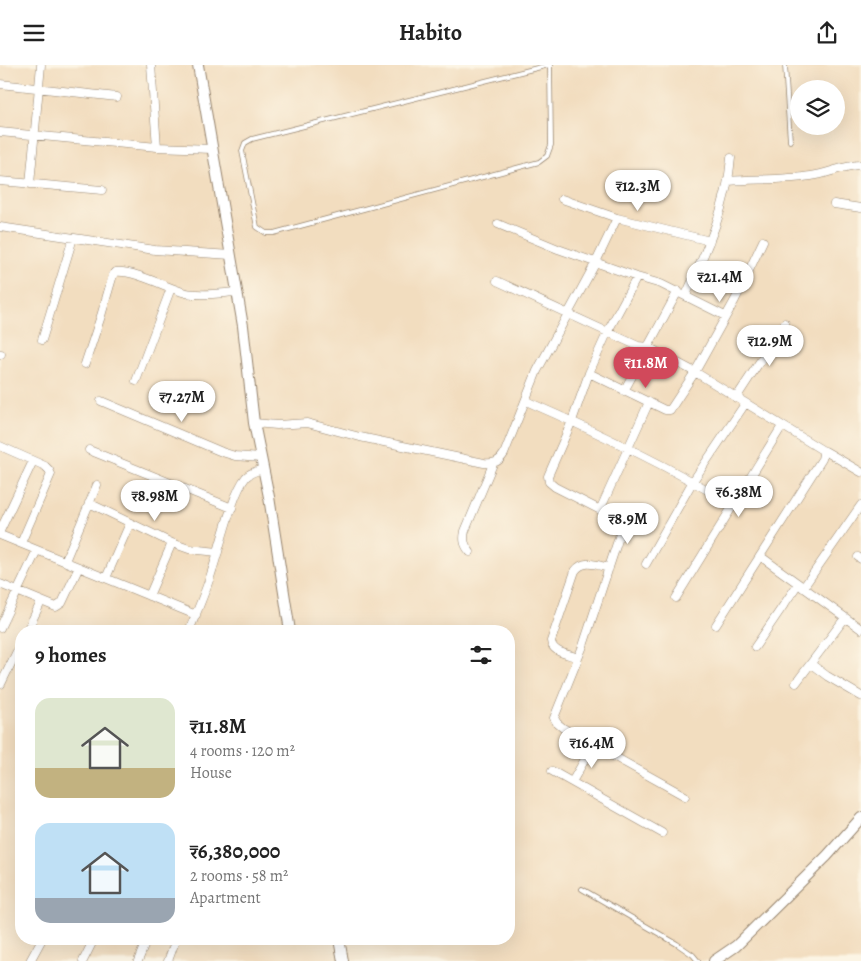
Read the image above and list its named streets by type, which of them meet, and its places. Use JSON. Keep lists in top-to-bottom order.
{
  "page": {
    "header": "Habito",
    "price": [
      "₹12.3M",
      "₹21.4M",
      "₹12.9M",
      "₹11.8M",
      "₹7.27M",
      "₹6.38M",
      "₹8.98M",
      "₹8.9M",
      "₹16.4M"
    ],
    "heading": "9 homes",
    "list": [
      {
        "name": "₹11.8M",
        "note": "4 rooms · 120 m² · House"
      },
      {
        "name": "₹6,380,000",
        "note": "2 rooms · 58 m² · Apartment"
      }
    ]
  }
}
